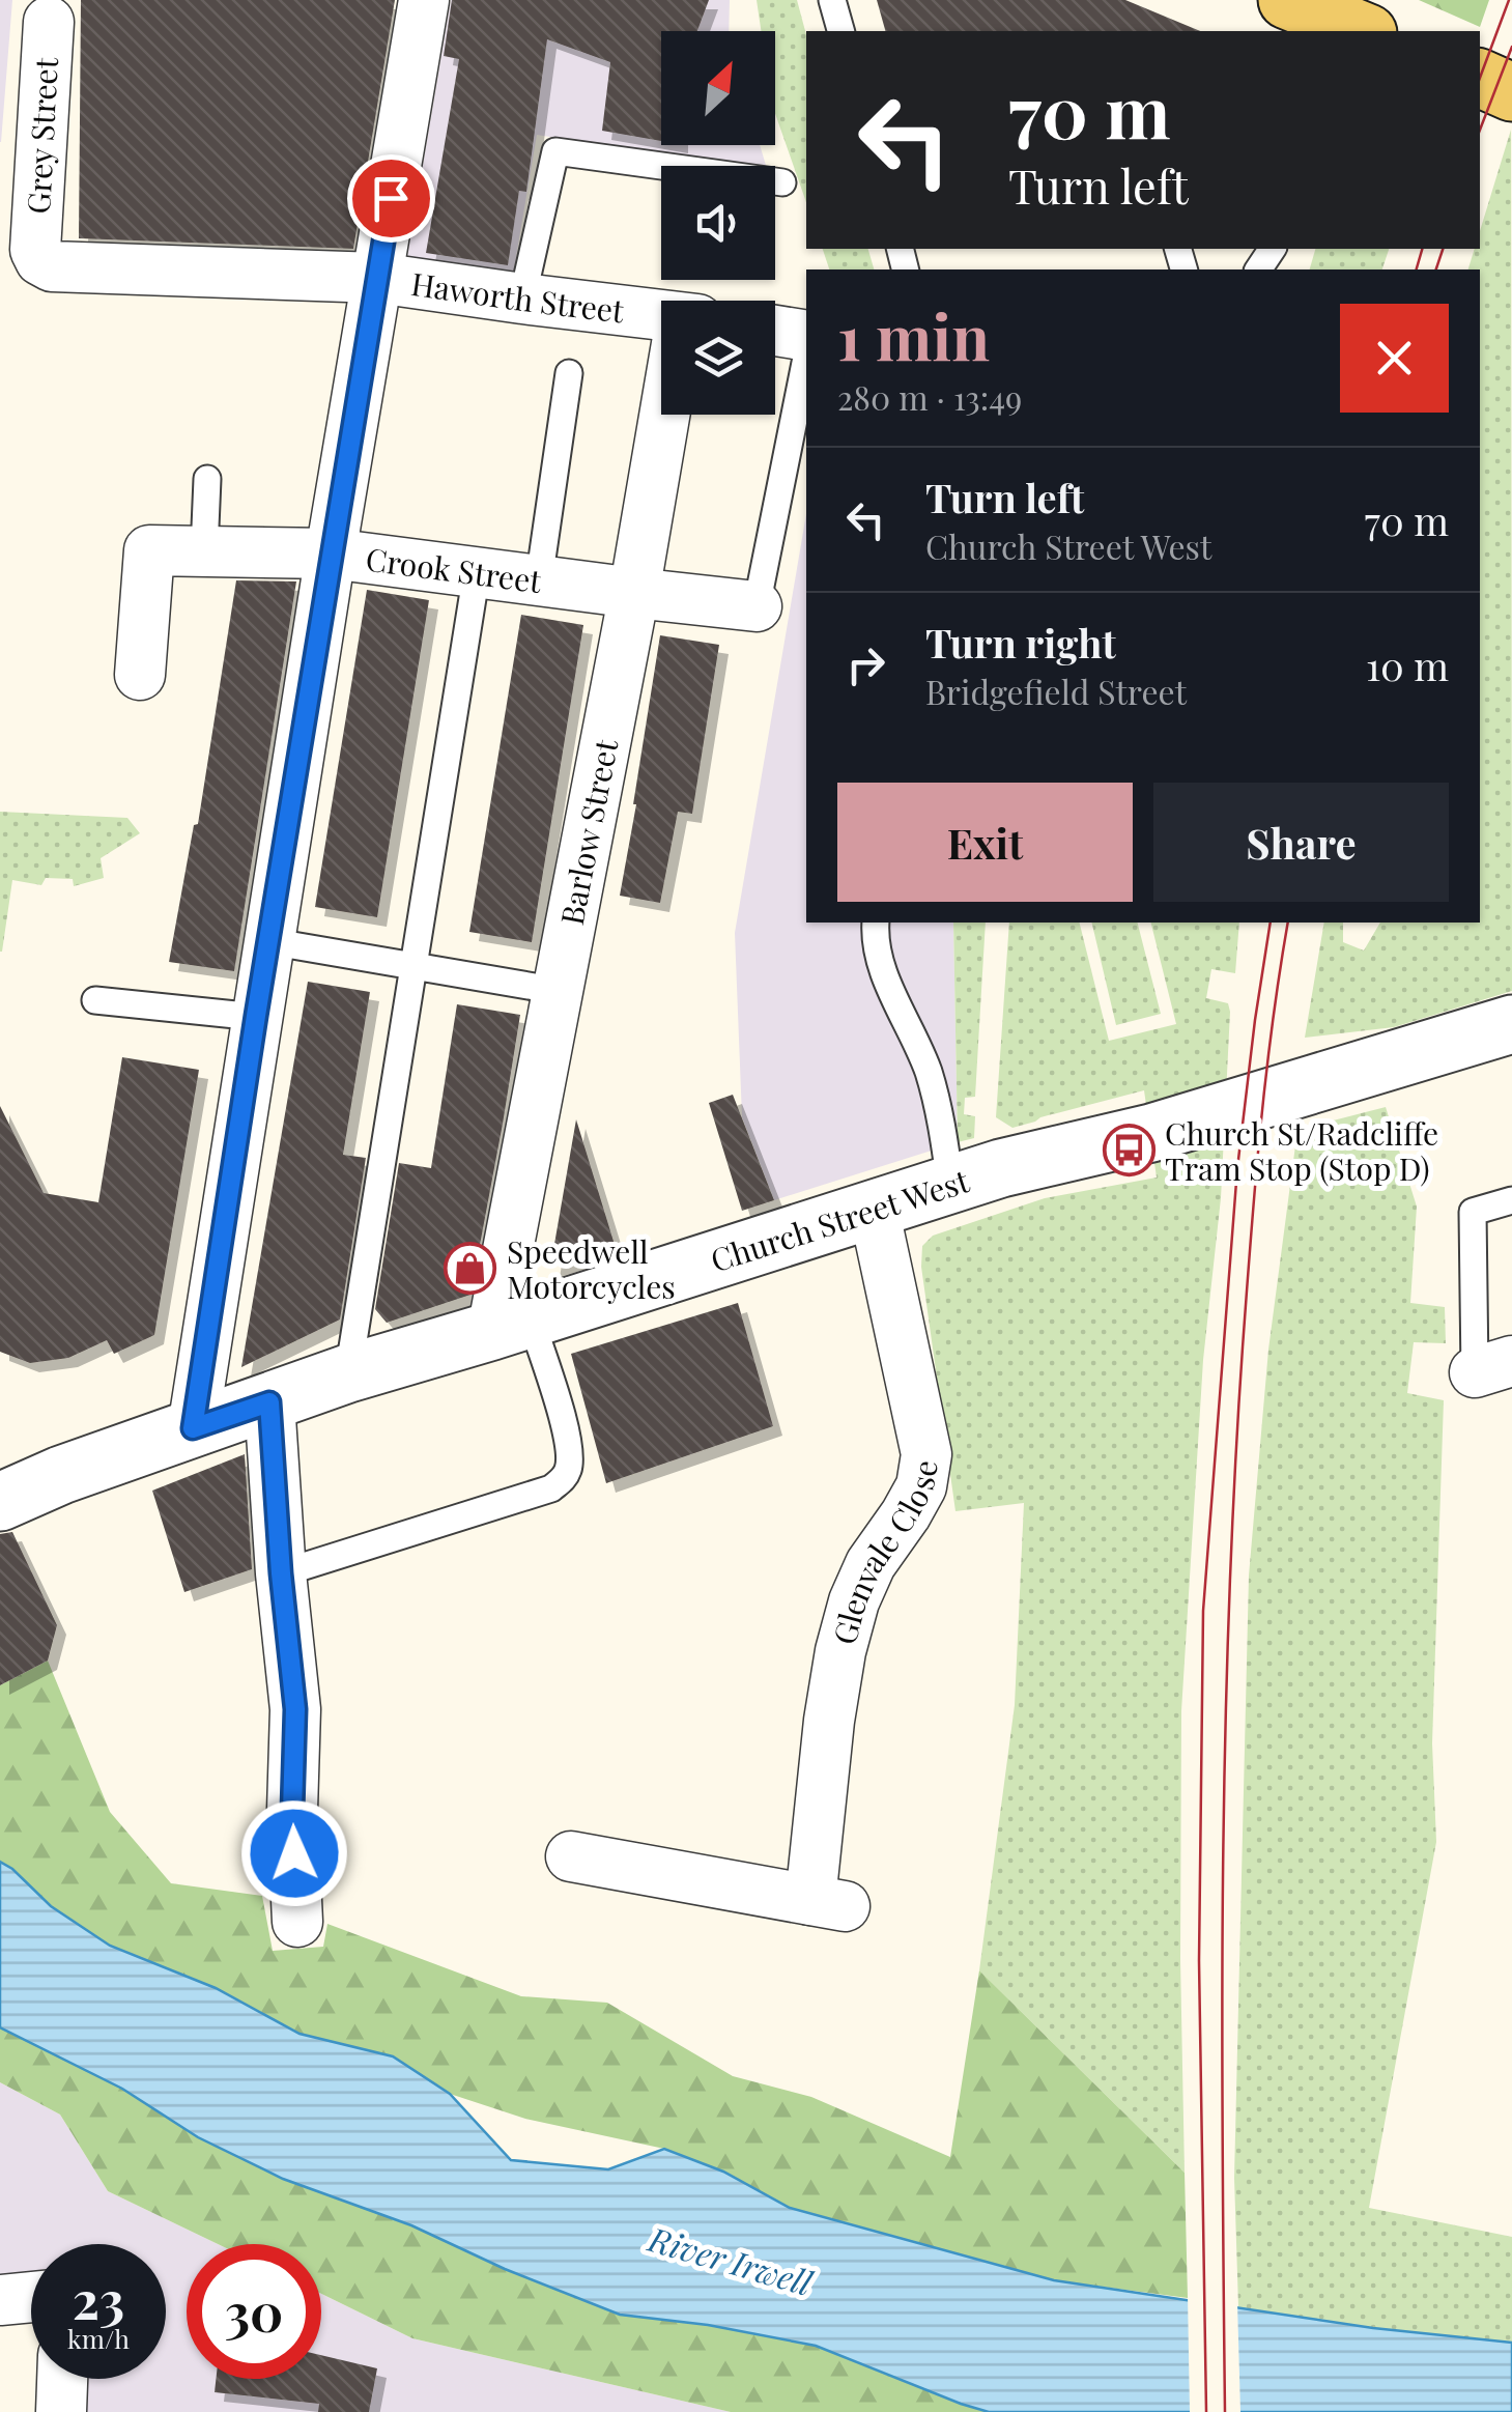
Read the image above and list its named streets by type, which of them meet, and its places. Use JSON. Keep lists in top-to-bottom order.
{
  "streets": {
    "street": [
      "Grey Street",
      "Haworth Street",
      "Crook Street",
      "Barlow Street",
      "Church Street West",
      "Glenvale Close"
    ]
  },
  "crossings": [
    ["Grey Street", "Haworth Street"],
    ["Crook Street", "Barlow Street"],
    ["Barlow Street", "Church Street West"],
    ["Church Street West", "Glenvale Close"]
  ],
  "water": ["River Irwell"],
  "places": {
    "bus stop": ["Church St/Radcliffe Tram Stop (Stop D)"],
    "shop": ["Speedwell Motorcycles"]
  },
  "north": "top right",
  "page": {
    "turn": ["70 m", "Turn left"],
    "heading": ["1 min", "280 m · 13:49"],
    "list": [
      {
        "name": "Turn left",
        "note": "Church Street West",
        "value": "70 m"
      },
      {
        "name": "Turn right",
        "note": "Bridgefield Street",
        "value": "10 m"
      }
    ],
    "buttons": ["Exit", "Share"],
    "speed": "23 km/h",
    "limit": "30"
  }
}
